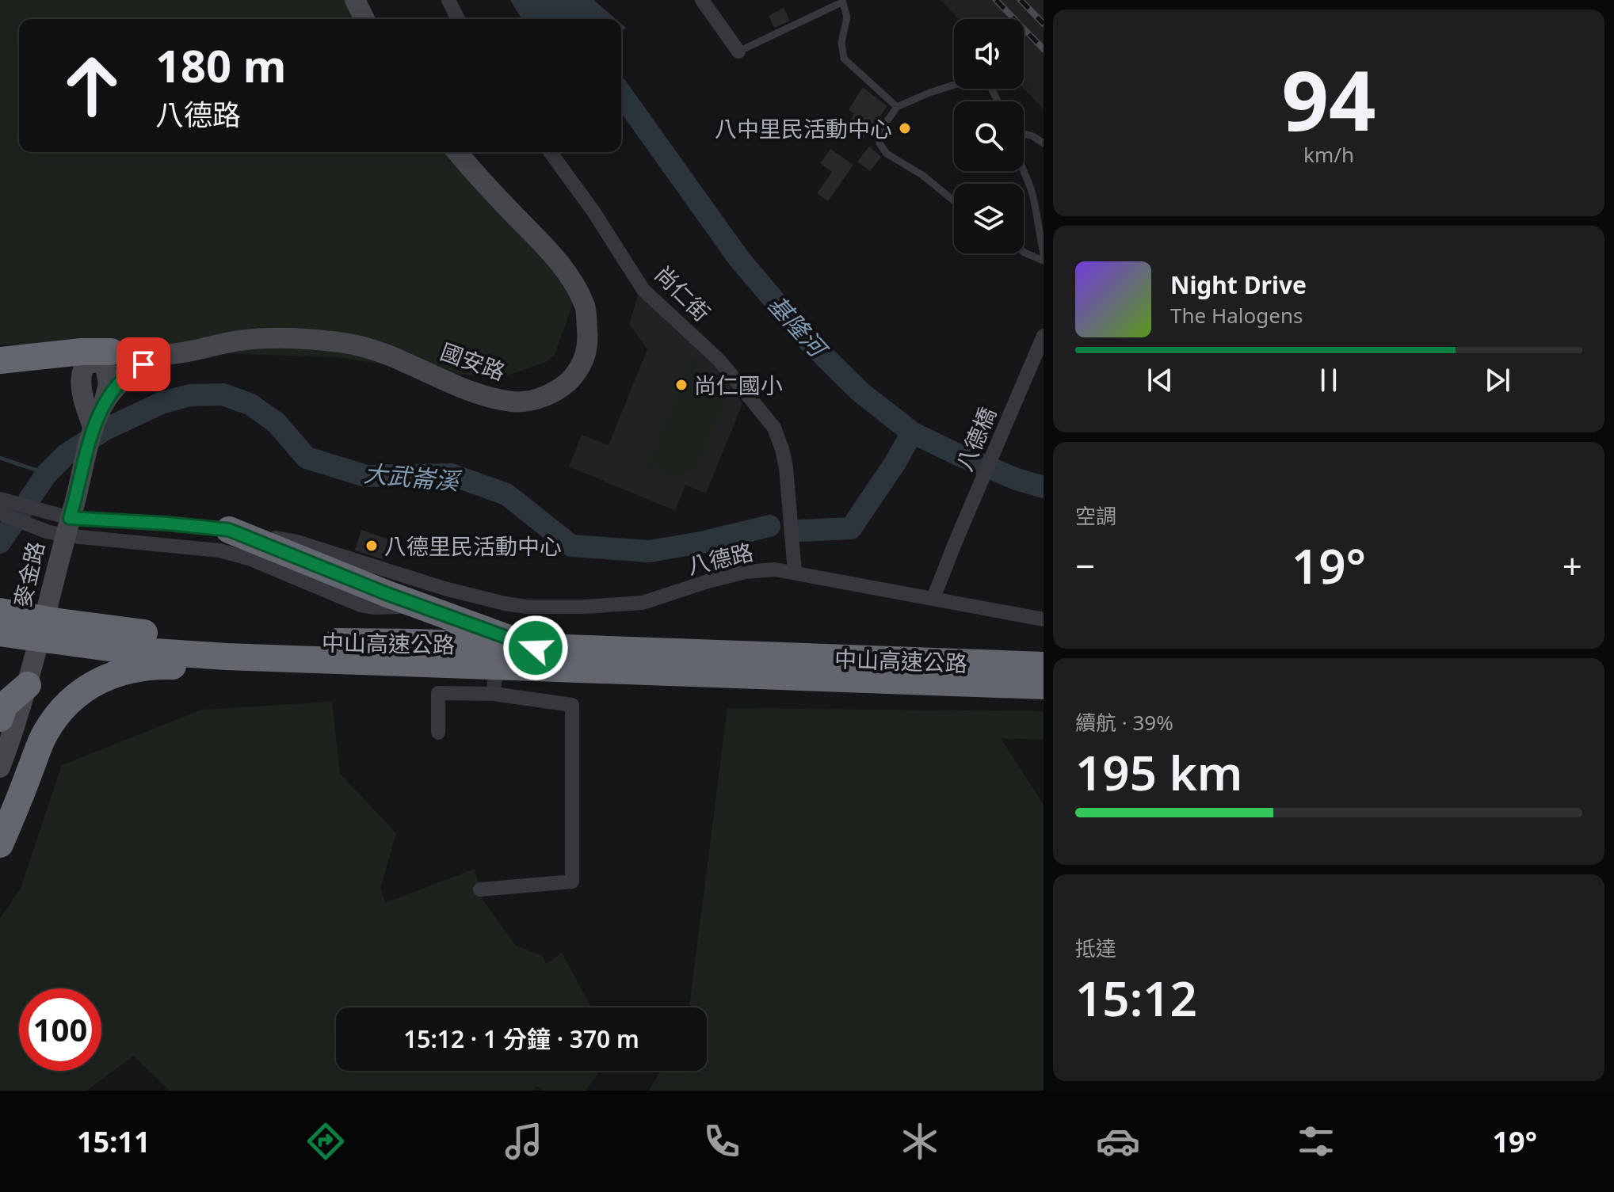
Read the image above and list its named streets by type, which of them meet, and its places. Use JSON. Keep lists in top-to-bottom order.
{
  "streets": {
    "highway": ["中山高速公路"],
    "street": [
      "尚仁街",
      "國安路",
      "八德橋",
      "八德路",
      "麥金路"
    ]
  },
  "crossings": [
    ["尚仁街", "八德路"],
    ["國安路", "麥金路"],
    ["八德橋", "八德路"],
    ["八德路", "麥金路"]
  ],
  "water": ["基隆河", "大武崙溪"],
  "places": ["八中里民活動中心", "尚仁國小", "八德里民活動中心"],
  "page": {
    "tile": [
      ["94", "km/h"],
      "空調",
      ["續航 · 39%", "195 km"],
      ["抵達", "15:12"]
    ],
    "turn": ["180 m", "八德路"],
    "song": ["Night Drive", "The Halogens"],
    "heat": ["−", "19°", "+"],
    "limit": "100",
    "trip": "15:12 · 1 分鐘 · 370 m",
    "tabs": ["15:11", "19°"]
  }
}
